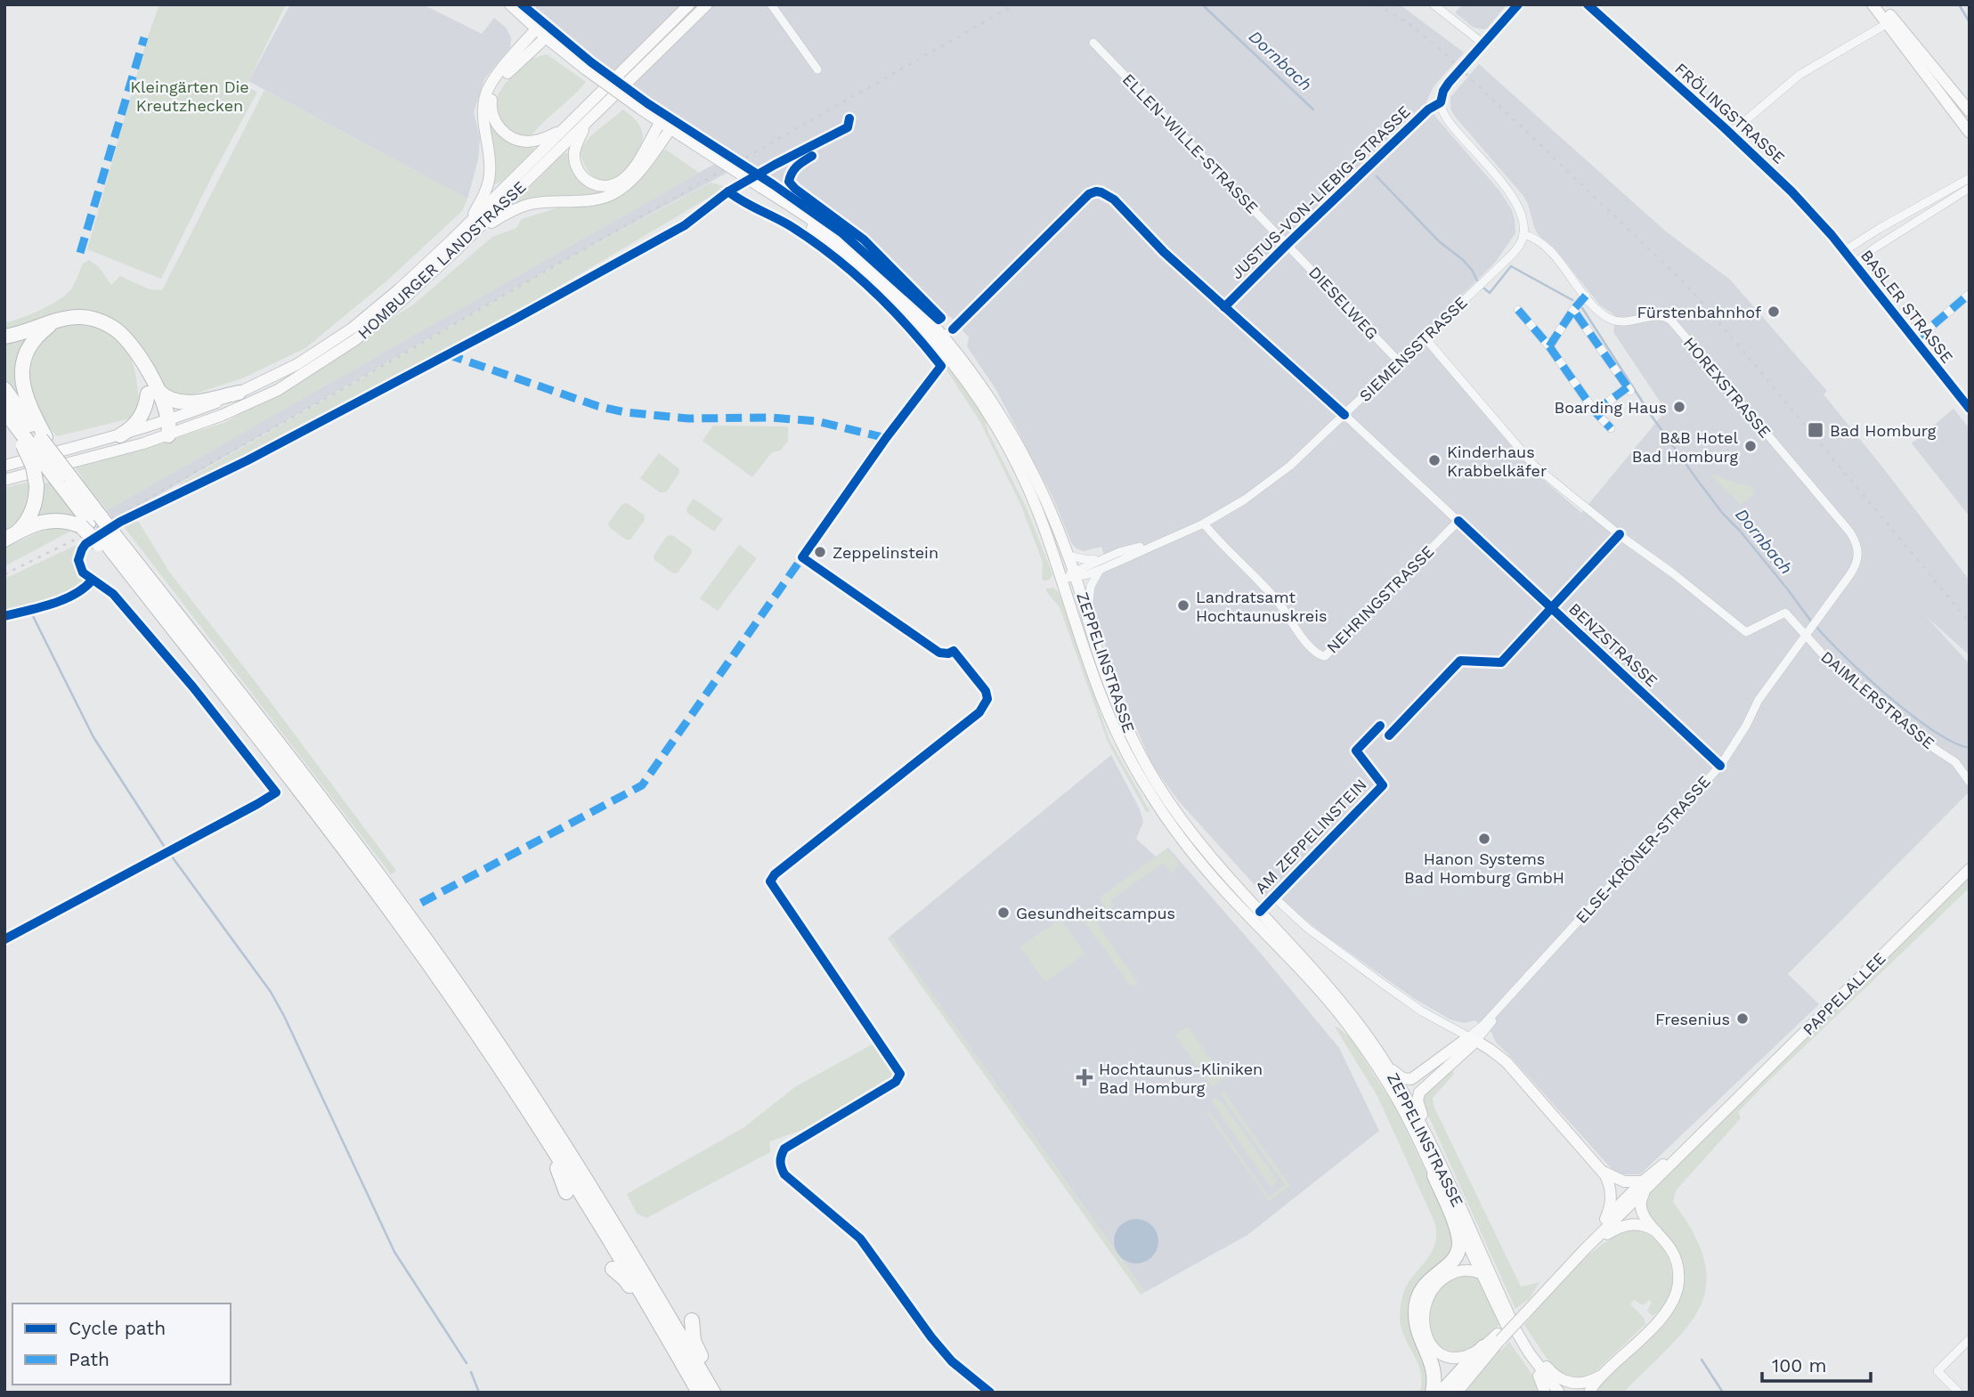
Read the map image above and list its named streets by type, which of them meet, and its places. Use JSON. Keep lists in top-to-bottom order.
{
  "streets": {
    "main road": ["HOMBURGER LANDSTRASSE", "ZEPPELINSTRASSE", "PAPPELALLEE"],
    "street": [
      "FRÖLINGSTRASSE",
      "ELLEN-WILLE-STRASSE",
      "JUSTUS-VON-LIEBIG-STRASSE",
      "DIESELWEG",
      "BASLER STRASSE",
      "SIEMENSSTRASSE",
      "HOREXSTRASSE",
      "NEHRINGSTRASSE",
      "BENZSTRASSE",
      "DAIMLERSTRASSE",
      "ELSE-KRÖNER-STRASSE"
    ],
    "cycle path": ["AM ZEPPELINSTEIN"]
  },
  "crossings": [
    ["FRÖLINGSTRASSE", "BASLER STRASSE"],
    ["ELLEN-WILLE-STRASSE", "JUSTUS-VON-LIEBIG-STRASSE"],
    ["ELLEN-WILLE-STRASSE", "DIESELWEG"],
    ["JUSTUS-VON-LIEBIG-STRASSE", "DIESELWEG"],
    ["JUSTUS-VON-LIEBIG-STRASSE", "BENZSTRASSE"],
    ["DIESELWEG", "SIEMENSSTRASSE"],
    ["SIEMENSSTRASSE", "HOREXSTRASSE"],
    ["SIEMENSSTRASSE", "NEHRINGSTRASSE"],
    ["SIEMENSSTRASSE", "BENZSTRASSE"],
    ["SIEMENSSTRASSE", "ZEPPELINSTRASSE"],
    ["SIEMENSSTRASSE", "DAIMLERSTRASSE"],
    ["HOREXSTRASSE", "DAIMLERSTRASSE"],
    ["HOREXSTRASSE", "ELSE-KRÖNER-STRASSE"],
    ["NEHRINGSTRASSE", "BENZSTRASSE"],
    ["BENZSTRASSE", "ZEPPELINSTRASSE"],
    ["BENZSTRASSE", "ELSE-KRÖNER-STRASSE"],
    ["DAIMLERSTRASSE", "ELSE-KRÖNER-STRASSE"]
  ],
  "water": ["Dornbach"],
  "parks": ["Kleingärten Die Kreutzhecken"],
  "places": {
    "other": [
      "Fürstenbahnhof",
      "Boarding Haus",
      "B&B Hotel Bad Homburg",
      "Kinderhaus Krabbelkäfer",
      "Zeppelinstein",
      "Landratsamt Hochtaunuskreis",
      "Hanon Systems Bad Homburg GmbH",
      "Gesundheitscampus",
      "Fresenius"
    ],
    "transit": ["Bad Homburg"],
    "health": ["Hochtaunus-Kliniken Bad Homburg"]
  },
  "legend": ["Cycle path", "Path"],
  "scale_bar": "100 m"
}
